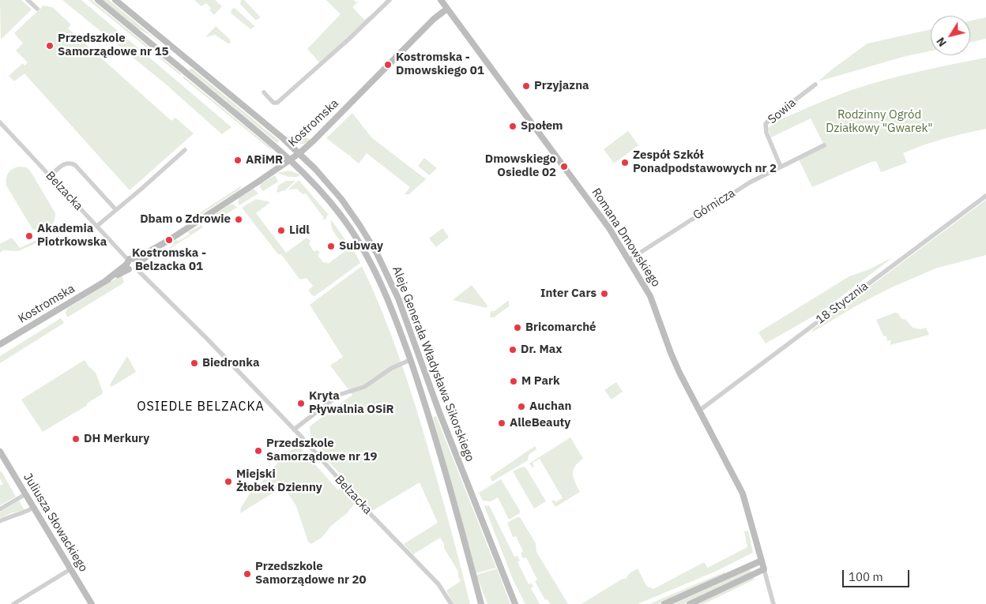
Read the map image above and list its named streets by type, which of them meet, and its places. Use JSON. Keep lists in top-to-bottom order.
{
  "streets": {
    "street": [
      "Sowia",
      "Kostromska",
      "Belzacka",
      "Górnicza",
      "Romana Dmowskiego",
      "18 Stycznia",
      "Aleje Generała Władysława Sikorskiego",
      "Juliusza Słowackiego"
    ]
  },
  "crossings": [
    ["Sowia", "Górnicza"],
    ["Kostromska", "Belzacka"],
    ["Kostromska", "Romana Dmowskiego"],
    ["Kostromska", "Aleje Generała Władysława Sikorskiego"],
    ["Górnicza", "Romana Dmowskiego"],
    ["Romana Dmowskiego", "18 Stycznia"]
  ],
  "districts": ["OSIEDLE BELZACKA"],
  "parks": ["Rodzinny Ogród Działkowy \"Gwarek\""],
  "places": [
    "Przedszkole Samorządowe nr 15",
    "Kostromska - Dmowskiego 01",
    "Przyjazna",
    "Społem",
    "ARiMR",
    "Zespół Szkół Ponadpodstawowych nr 2",
    "Dmowskiego Osiedle 02",
    "Dbam o Zdrowie",
    "Lidl",
    "Akademia Piotrkowska",
    "Kostromska - Belzacka 01",
    "Subway",
    "Inter Cars",
    "Bricomarché",
    "Dr. Max",
    "Biedronka",
    "M Park",
    "Kryta Pływalnia OSiR",
    "Auchan",
    "AlleBeauty",
    "DH Merkury",
    "Przedszkole Samorządowe nr 19",
    "Miejski Żłobek Dzienny",
    "Przedszkole Samorządowe nr 20"
  ],
  "scale_bar": "100 m",
  "north": "bottom left"
}
